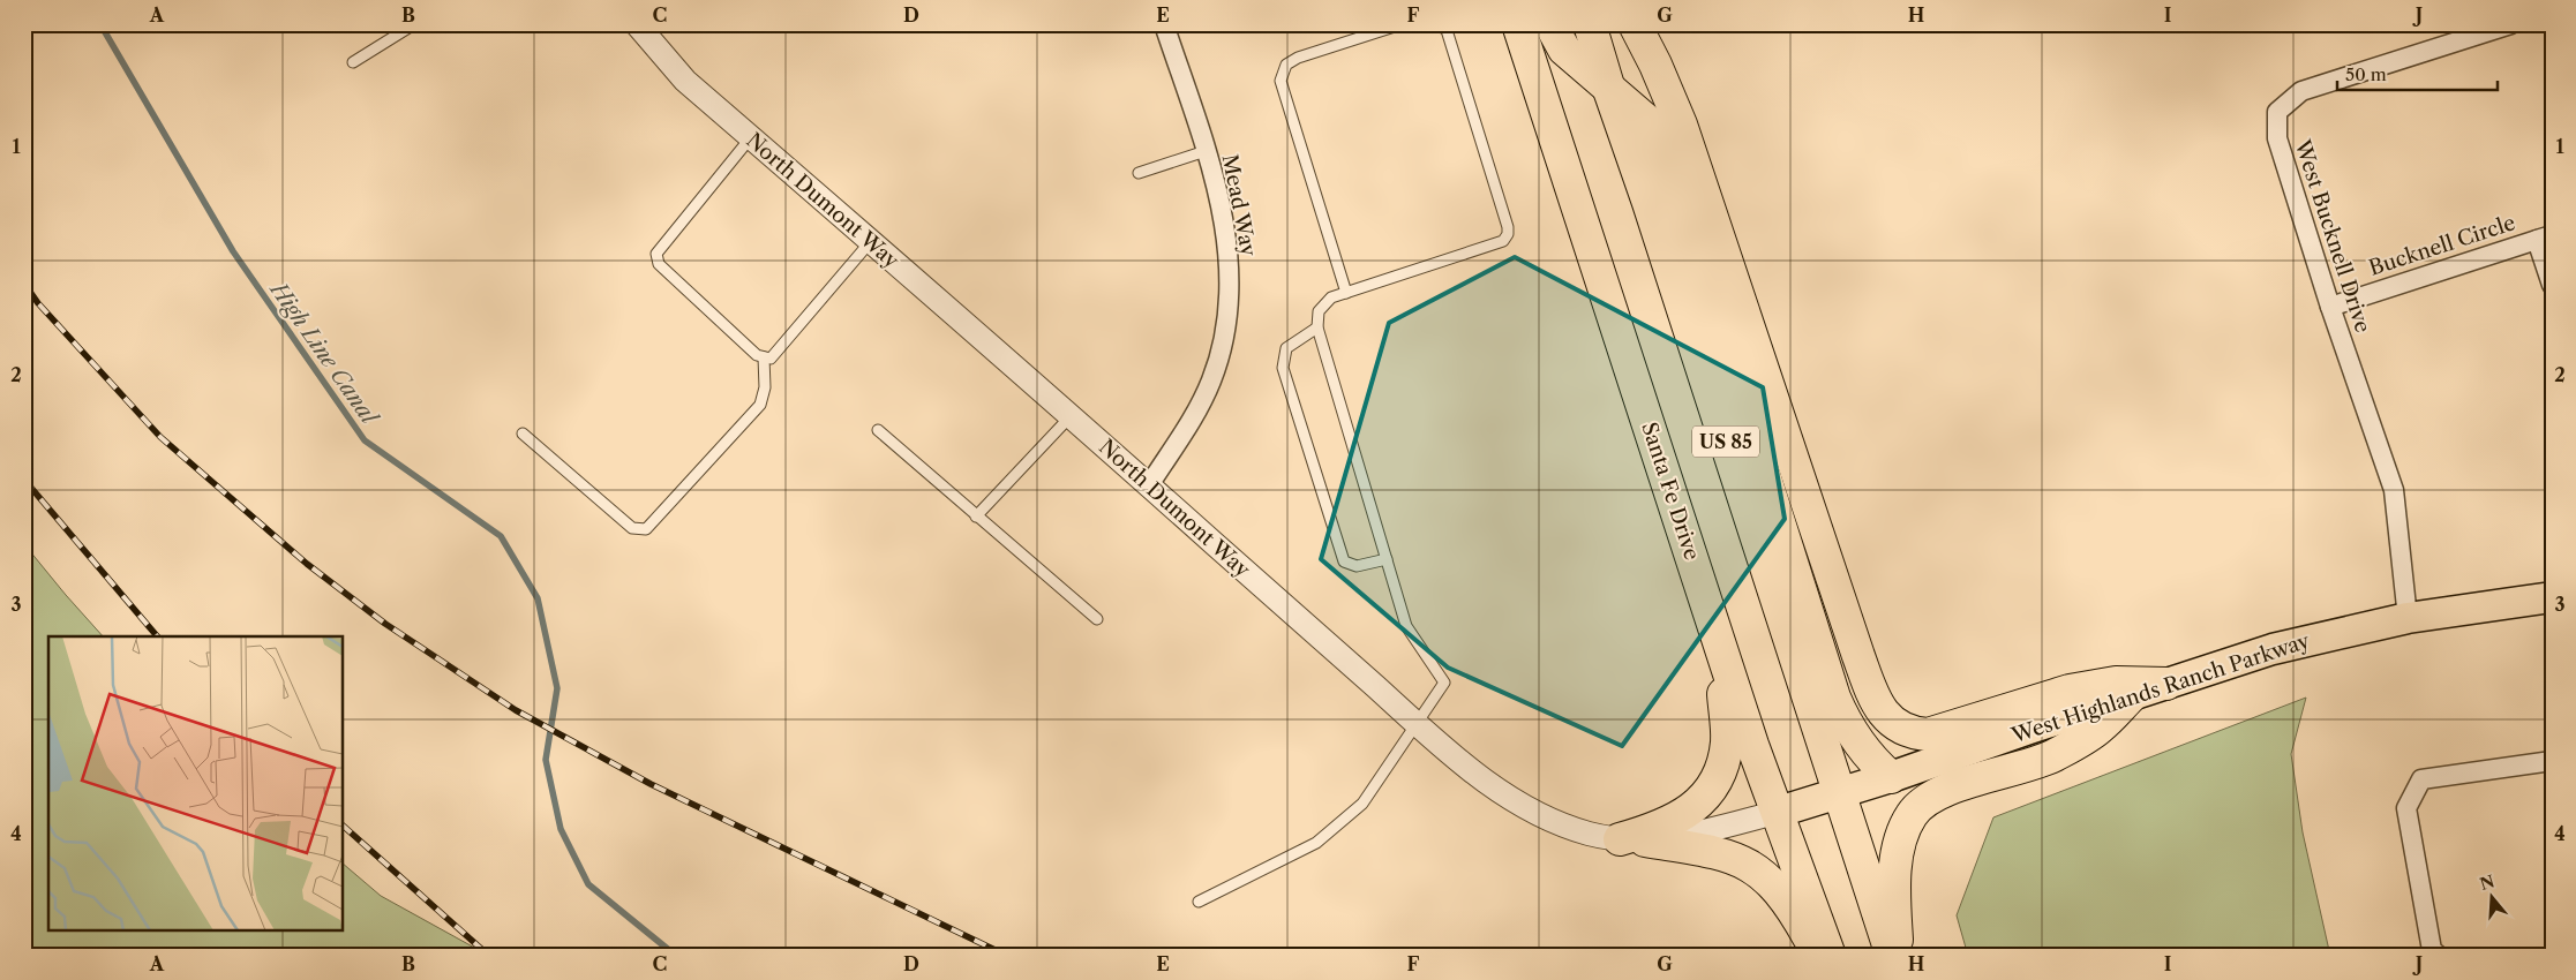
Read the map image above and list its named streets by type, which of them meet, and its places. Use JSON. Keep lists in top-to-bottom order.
{
  "streets": {
    "highway": ["US 85", "Santa Fe Drive"],
    "main road": ["West Highlands Ranch Parkway"],
    "street": [
      "North Dumont Way",
      "Mead Way",
      "West Bucknell Drive",
      "Bucknell Circle"
    ]
  },
  "crossings": [
    ["North Dumont Way", "Mead Way"],
    ["North Dumont Way", "Santa Fe Drive"],
    ["North Dumont Way", "West Highlands Ranch Parkway"],
    ["West Bucknell Drive", "Bucknell Circle"],
    ["West Bucknell Drive", "West Highlands Ranch Parkway"],
    ["US 85", "West Highlands Ranch Parkway"],
    ["Santa Fe Drive", "West Highlands Ranch Parkway"]
  ],
  "water": ["High Line Canal"],
  "scale_bar": "50 m",
  "north": "top",
  "grid": {
    "columns": [
      "A",
      "B",
      "C",
      "D",
      "E",
      "F",
      "G",
      "H",
      "I",
      "J"
    ],
    "rows": [
      "1",
      "2",
      "3",
      "4"
    ]
  }
}
